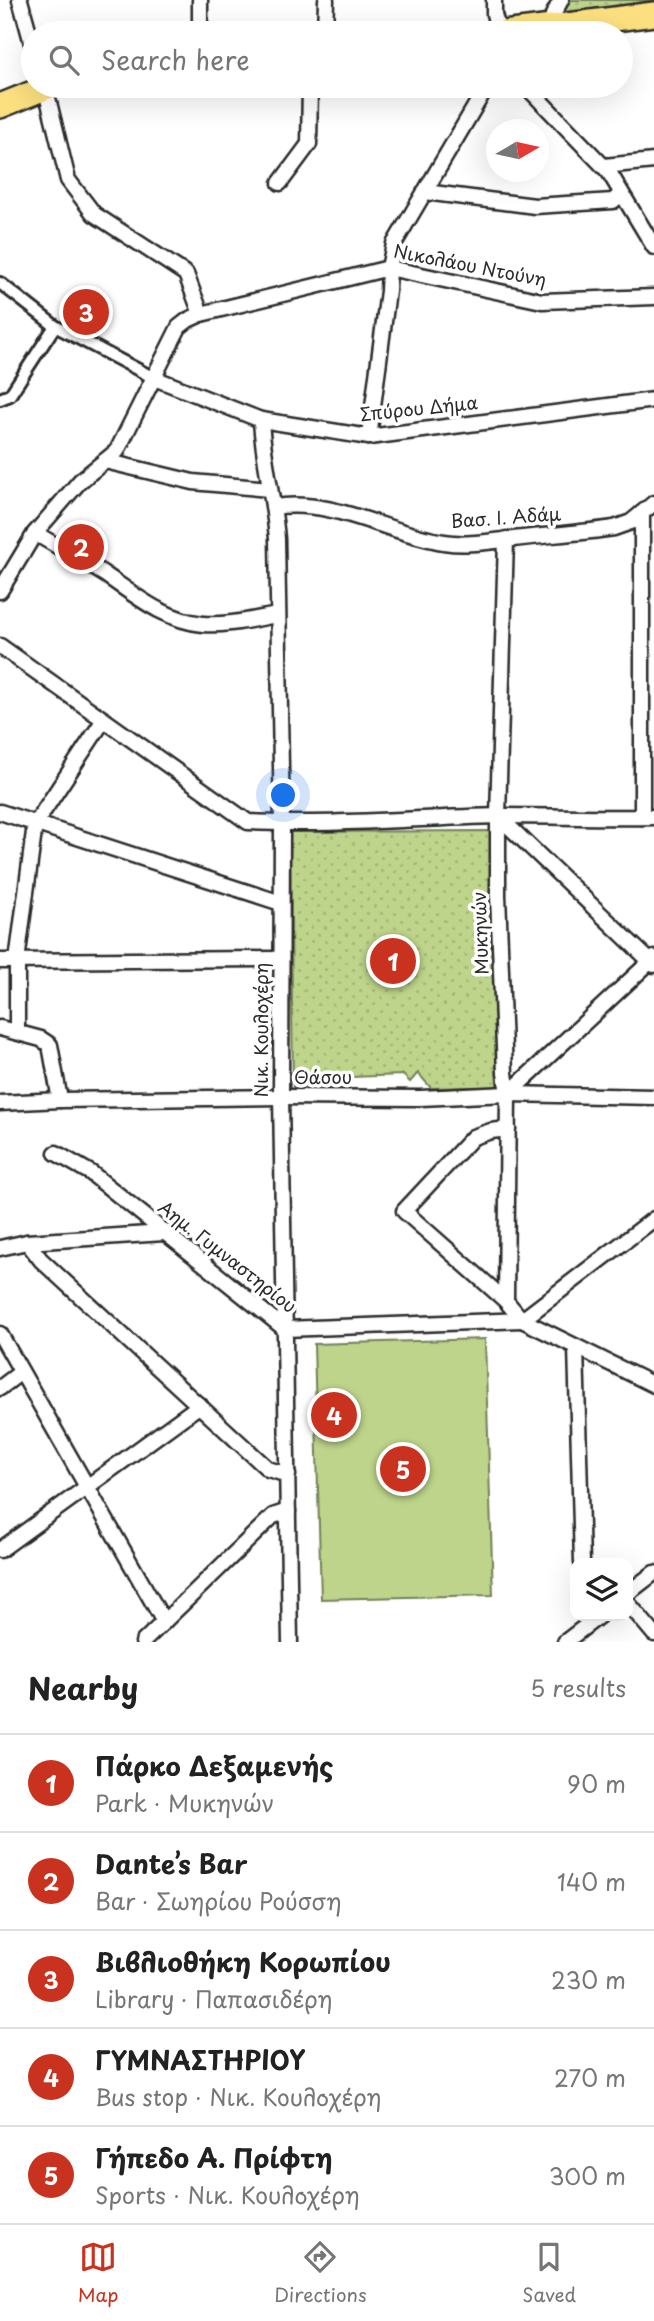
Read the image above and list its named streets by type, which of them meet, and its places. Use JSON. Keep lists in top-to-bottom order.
{
  "streets": {
    "street": [
      "Νικολάου Ντούνη",
      "Σπύρου Δήμα",
      "Βασ. Ι. Αδάμ",
      "Μυκηνών",
      "Νικ. Κουλοχέρη",
      "Θάσου",
      "Αημ. Γυμναστηρίου"
    ]
  },
  "crossings": [
    ["Σπύρου Δήμα", "Νικ. Κουλοχέρη"],
    ["Βασ. Ι. Αδάμ", "Μυκηνών"],
    ["Βασ. Ι. Αδάμ", "Νικ. Κουλοχέρη"],
    ["Μυκηνών", "Θάσου"],
    ["Νικ. Κουλοχέρη", "Θάσου"],
    ["Νικ. Κουλοχέρη", "Αημ. Γυμναστηρίου"]
  ],
  "north": "right",
  "page": {
    "search": "Search here",
    "pins": [
      "3",
      "2",
      "1",
      "4",
      "5"
    ],
    "heading": ["Nearby", "5 results"],
    "list": [
      {
        "mark": "1",
        "name": "Πάρκο Δεξαμενής",
        "note": "Park · Μυκηνών",
        "value": "90 m"
      },
      {
        "mark": "2",
        "name": "Dante’s Bar",
        "note": "Bar · Σωηρίου Ρούσση",
        "value": "140 m"
      },
      {
        "mark": "3",
        "name": "Βιβλιοθήκη Κορωπίου",
        "note": "Library · Παπασιδέρη",
        "value": "230 m"
      },
      {
        "mark": "4",
        "name": "ΓΥΜΝΑΣΤΗΡΙΟΥ",
        "note": "Bus stop · Νικ. Κουλοχέρη",
        "value": "270 m"
      },
      {
        "mark": "5",
        "name": "Γήπεδο Α. Πρίφτη",
        "note": "Sports · Νικ. Κουλοχέρη",
        "value": "300 m"
      }
    ],
    "nav": ["Map", "Directions", "Saved"]
  }
}
